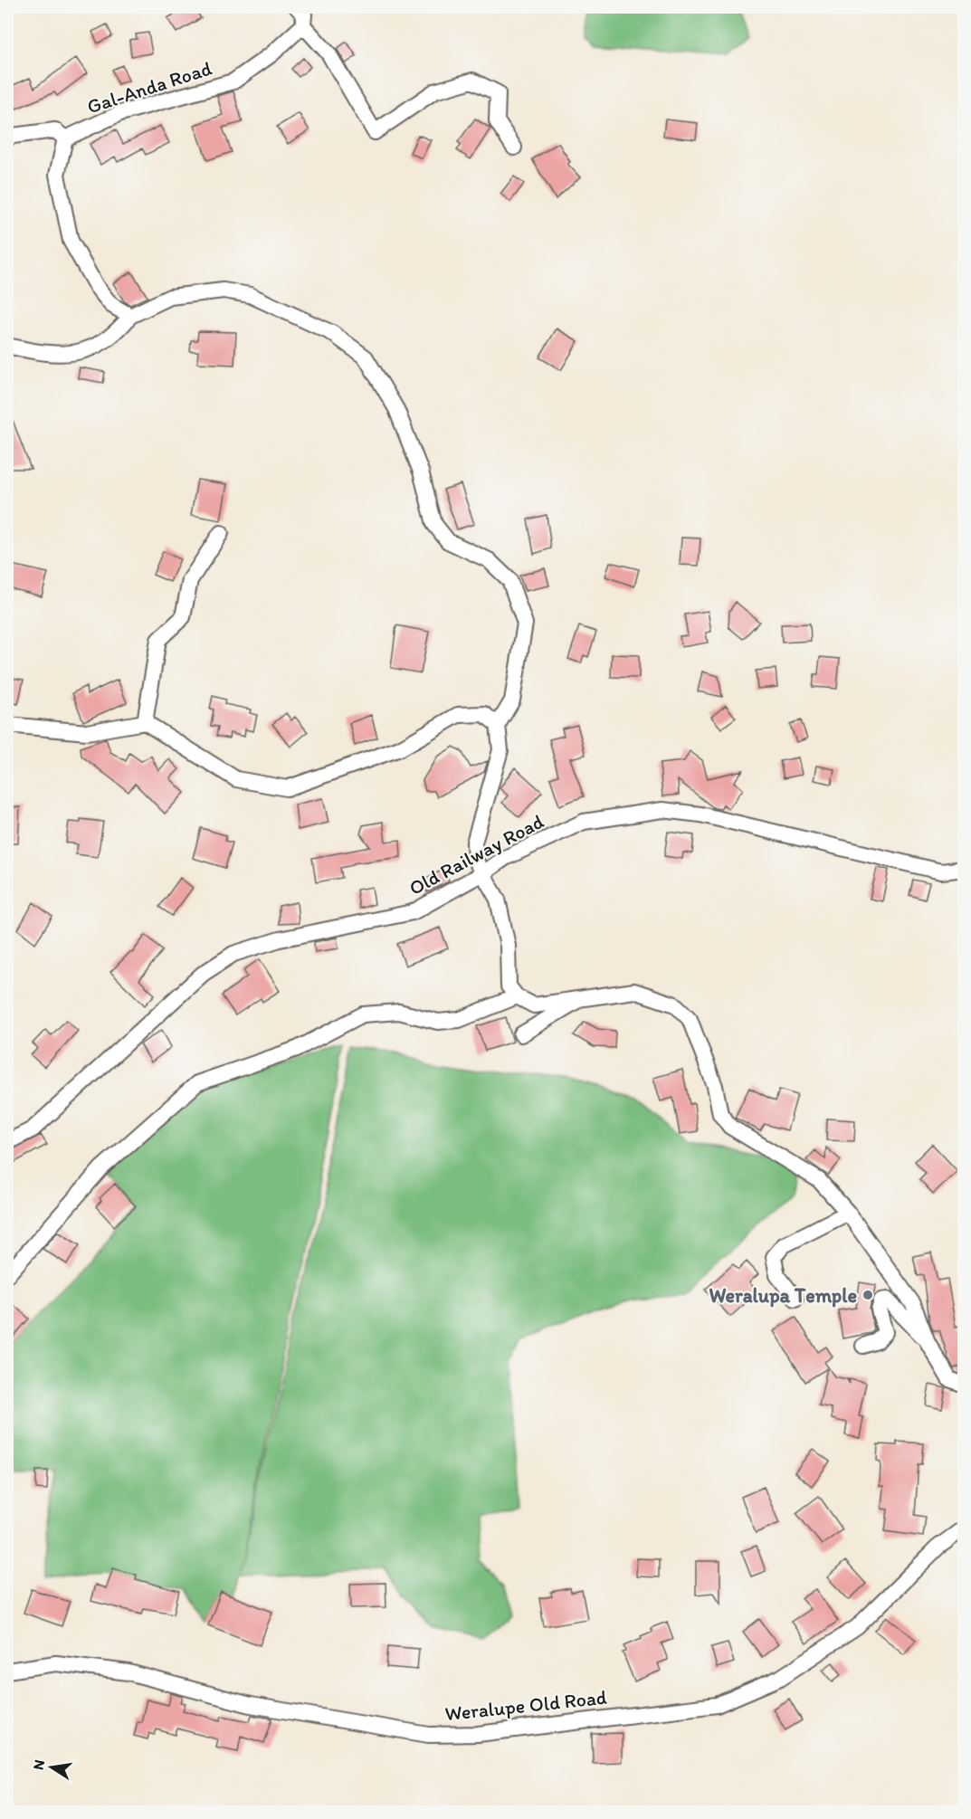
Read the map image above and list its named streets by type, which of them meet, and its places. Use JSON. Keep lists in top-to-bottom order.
{
  "streets": {
    "street": ["Gal-Anda Road", "Old Railway Road", "Weralupe Old Road"]
  },
  "places": ["Weralupa Temple"],
  "north": "left"
}
